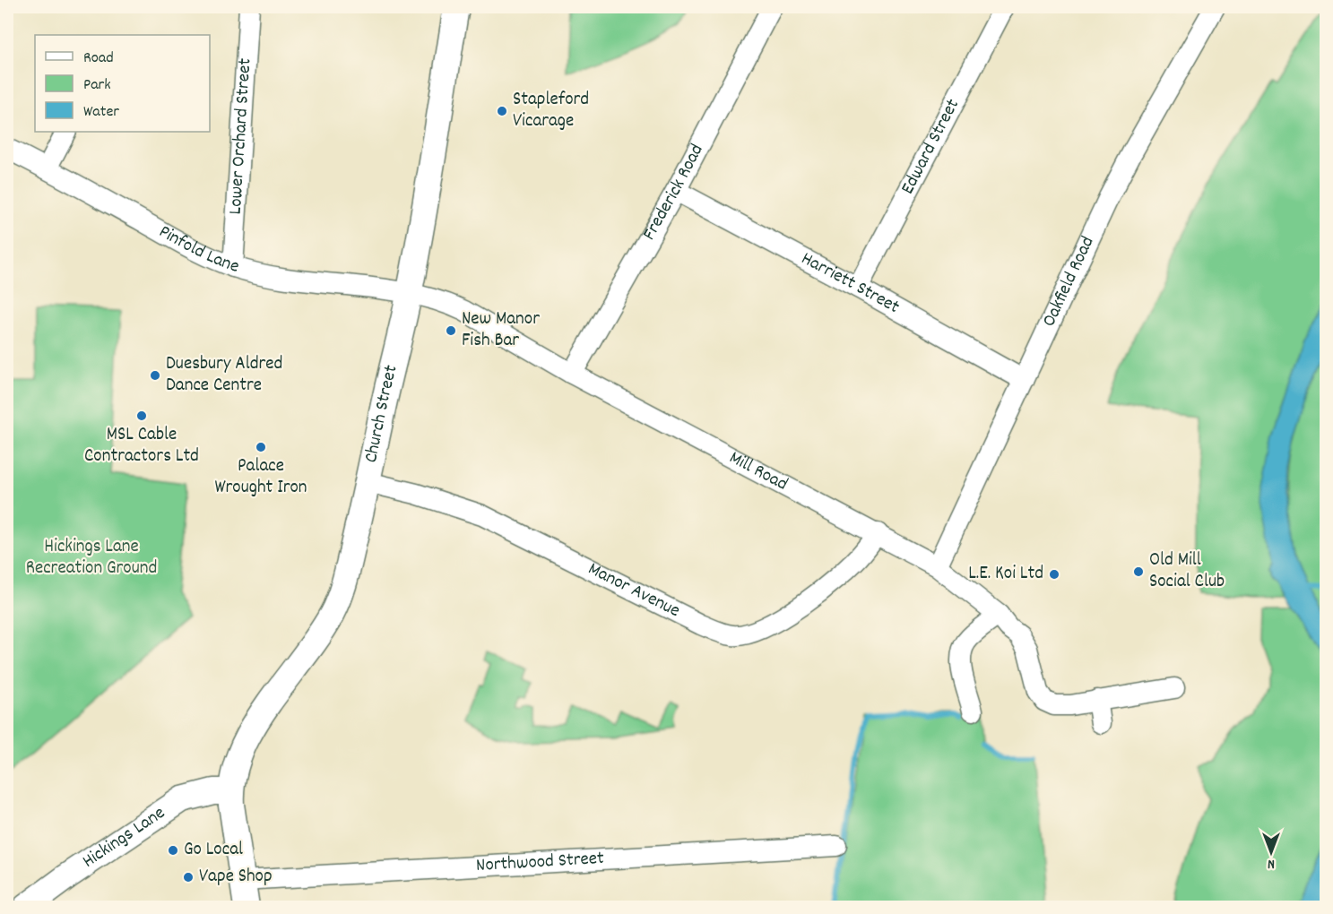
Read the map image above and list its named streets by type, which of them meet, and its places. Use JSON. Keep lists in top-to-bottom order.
{
  "streets": {
    "main road": ["Church Street", "Hickings Lane"],
    "street": [
      "Lower Orchard Street",
      "Edward Street",
      "Frederick Road",
      "Pinfold Lane",
      "Oakfield Road",
      "Harriett Street",
      "Mill Road",
      "Manor Avenue",
      "Northwood Street"
    ]
  },
  "crossings": [
    ["Lower Orchard Street", "Pinfold Lane"],
    ["Edward Street", "Harriett Street"],
    ["Frederick Road", "Harriett Street"],
    ["Frederick Road", "Mill Road"],
    ["Pinfold Lane", "Church Street"],
    ["Pinfold Lane", "Mill Road"],
    ["Oakfield Road", "Harriett Street"],
    ["Oakfield Road", "Mill Road"],
    ["Church Street", "Mill Road"],
    ["Church Street", "Manor Avenue"],
    ["Church Street", "Hickings Lane"],
    ["Church Street", "Northwood Street"],
    ["Mill Road", "Manor Avenue"]
  ],
  "parks": ["Hickings Lane Recreation Ground"],
  "places": [
    "Stapleford Vicarage",
    "New Manor Fish Bar",
    "Duesbury Aldred Dance Centre",
    "MSL Cable Contractors Ltd",
    "Palace Wrought Iron",
    "Old Mill Social Club",
    "L.E. Koi Ltd",
    "Go Local",
    "Vape Shop"
  ],
  "legend": ["Road", "Park", "Water"],
  "north": "bottom"
}
